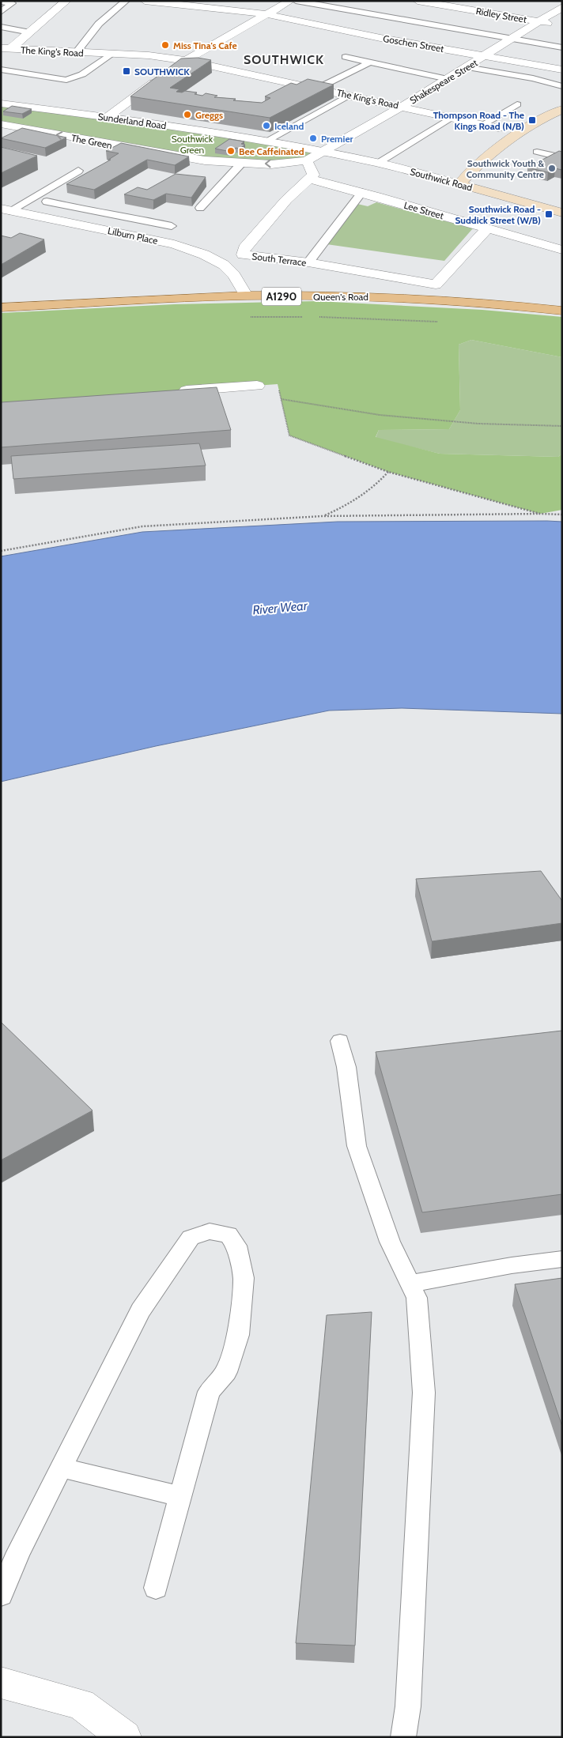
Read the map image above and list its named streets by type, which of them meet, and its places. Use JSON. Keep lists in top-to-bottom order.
{
  "streets": {
    "main road": ["Southwick Road", "A1290", "Queen's Road"],
    "street": [
      "Ridley Street",
      "Goschen Street",
      "The King's Road",
      "Shakespeare Street",
      "Sunderland Road",
      "The Green",
      "Lee Street",
      "Lilburn Place",
      "South Terrace"
    ]
  },
  "crossings": [
    ["Ridley Street", "Shakespeare Street"],
    ["Goschen Street", "Shakespeare Street"],
    ["The King's Road", "Shakespeare Street"],
    ["Shakespeare Street", "Sunderland Road"],
    ["Shakespeare Street", "The Green"],
    ["Shakespeare Street", "Southwick Road"],
    ["Sunderland Road", "The Green"],
    ["Sunderland Road", "Southwick Road"],
    ["The Green", "Southwick Road"],
    ["Lee Street", "South Terrace"],
    ["Lilburn Place", "Queen's Road"]
  ],
  "one_way": ["The Green"],
  "districts": ["SOUTHWICK"],
  "water": ["River Wear"],
  "parks": ["Southwick Green"],
  "places": {
    "other": [
      "Miss Tina's Cafe",
      "Greggs",
      "Iceland",
      "Premier",
      "Bee Caffeinated",
      "Southwick Youth & Community Centre"
    ],
    "transit": ["SOUTHWICK", "Thompson Road - The Kings Road (N/B)", "Southwick Road - Suddick Street (W/B)"]
  }
}
